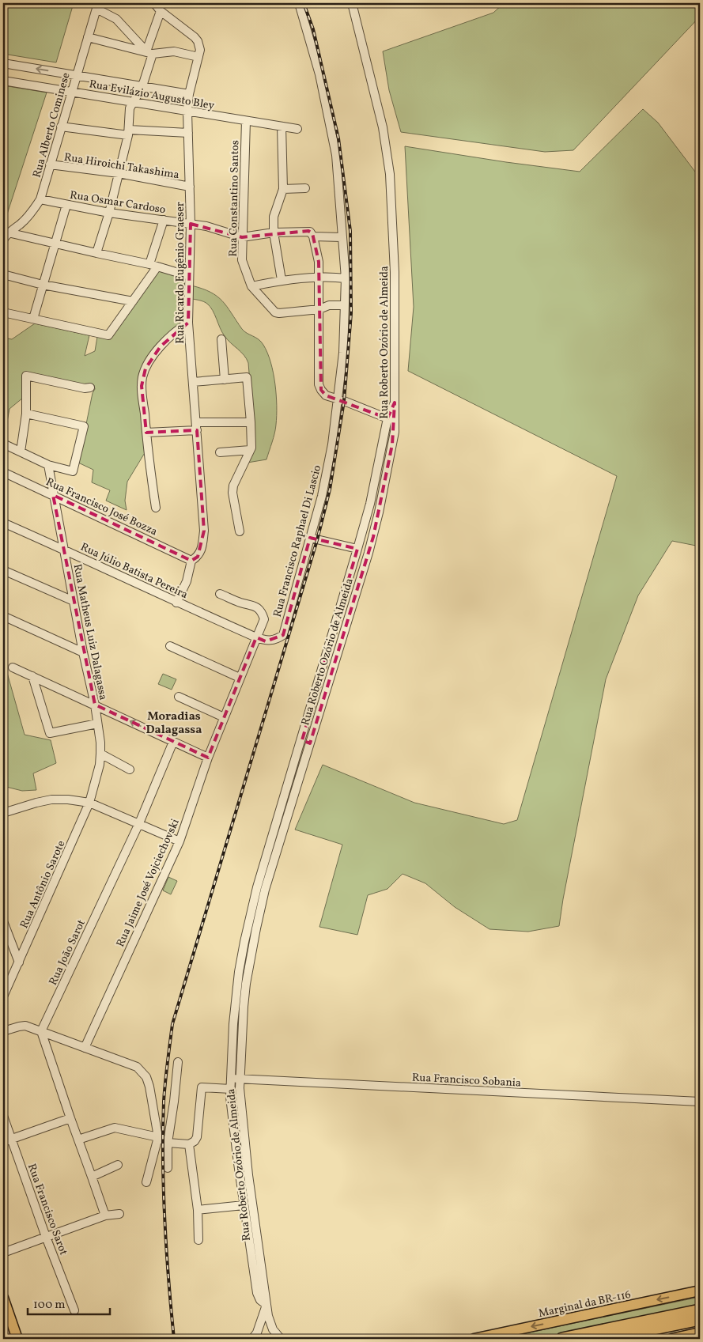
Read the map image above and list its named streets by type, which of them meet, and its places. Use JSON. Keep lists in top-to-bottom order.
{
  "streets": {
    "main road": ["Marginal da BR-116"],
    "street": [
      "Rua Evilázio Augusto Bley",
      "Rua Alberto Cominese",
      "Rua Hiroichi Takashima",
      "Rua Constantino Santos",
      "Rua Osmar Cardoso",
      "Rua Ricardo Eugênio Graeser",
      "Rua Roberto Ozório de Almeida",
      "Rua Francisco José Bozza",
      "Rua Francisco Raphael Di Lascio",
      "Rua Júlio Batista Pereira",
      "Rua Matheus Luiz Dalagassa",
      "Rua Jaime José Vojciechovski",
      "Rua Antônio Sarote",
      "Rua João Sarot",
      "Rua Francisco Sobania",
      "Rua Francisco Sarot"
    ]
  },
  "crossings": [
    ["Rua Evilázio Augusto Bley", "Rua Alberto Cominese"],
    ["Rua Evilázio Augusto Bley", "Rua Constantino Santos"],
    ["Rua Evilázio Augusto Bley", "Rua Ricardo Eugênio Graeser"],
    ["Rua Alberto Cominese", "Rua Hiroichi Takashima"],
    ["Rua Alberto Cominese", "Rua Osmar Cardoso"],
    ["Rua Hiroichi Takashima", "Rua Ricardo Eugênio Graeser"],
    ["Rua Constantino Santos", "Rua Osmar Cardoso"],
    ["Rua Osmar Cardoso", "Rua Ricardo Eugênio Graeser"],
    ["Rua Osmar Cardoso", "Rua Francisco Raphael Di Lascio"],
    ["Rua Ricardo Eugênio Graeser", "Rua Francisco José Bozza"],
    ["Rua Roberto Ozório de Almeida", "Rua Francisco Sobania"],
    ["Rua Francisco José Bozza", "Rua Matheus Luiz Dalagassa"],
    ["Rua Francisco Raphael Di Lascio", "Rua Júlio Batista Pereira"],
    ["Rua Francisco Raphael Di Lascio", "Rua Jaime José Vojciechovski"],
    ["Rua Júlio Batista Pereira", "Rua Matheus Luiz Dalagassa"],
    ["Rua Júlio Batista Pereira", "Rua Jaime José Vojciechovski"],
    ["Rua Matheus Luiz Dalagassa", "Rua Antônio Sarote"]
  ],
  "one_way": ["Marginal da BR-116"],
  "districts": ["Moradias Dalagassa"],
  "scale_bar": "100 m"
}
